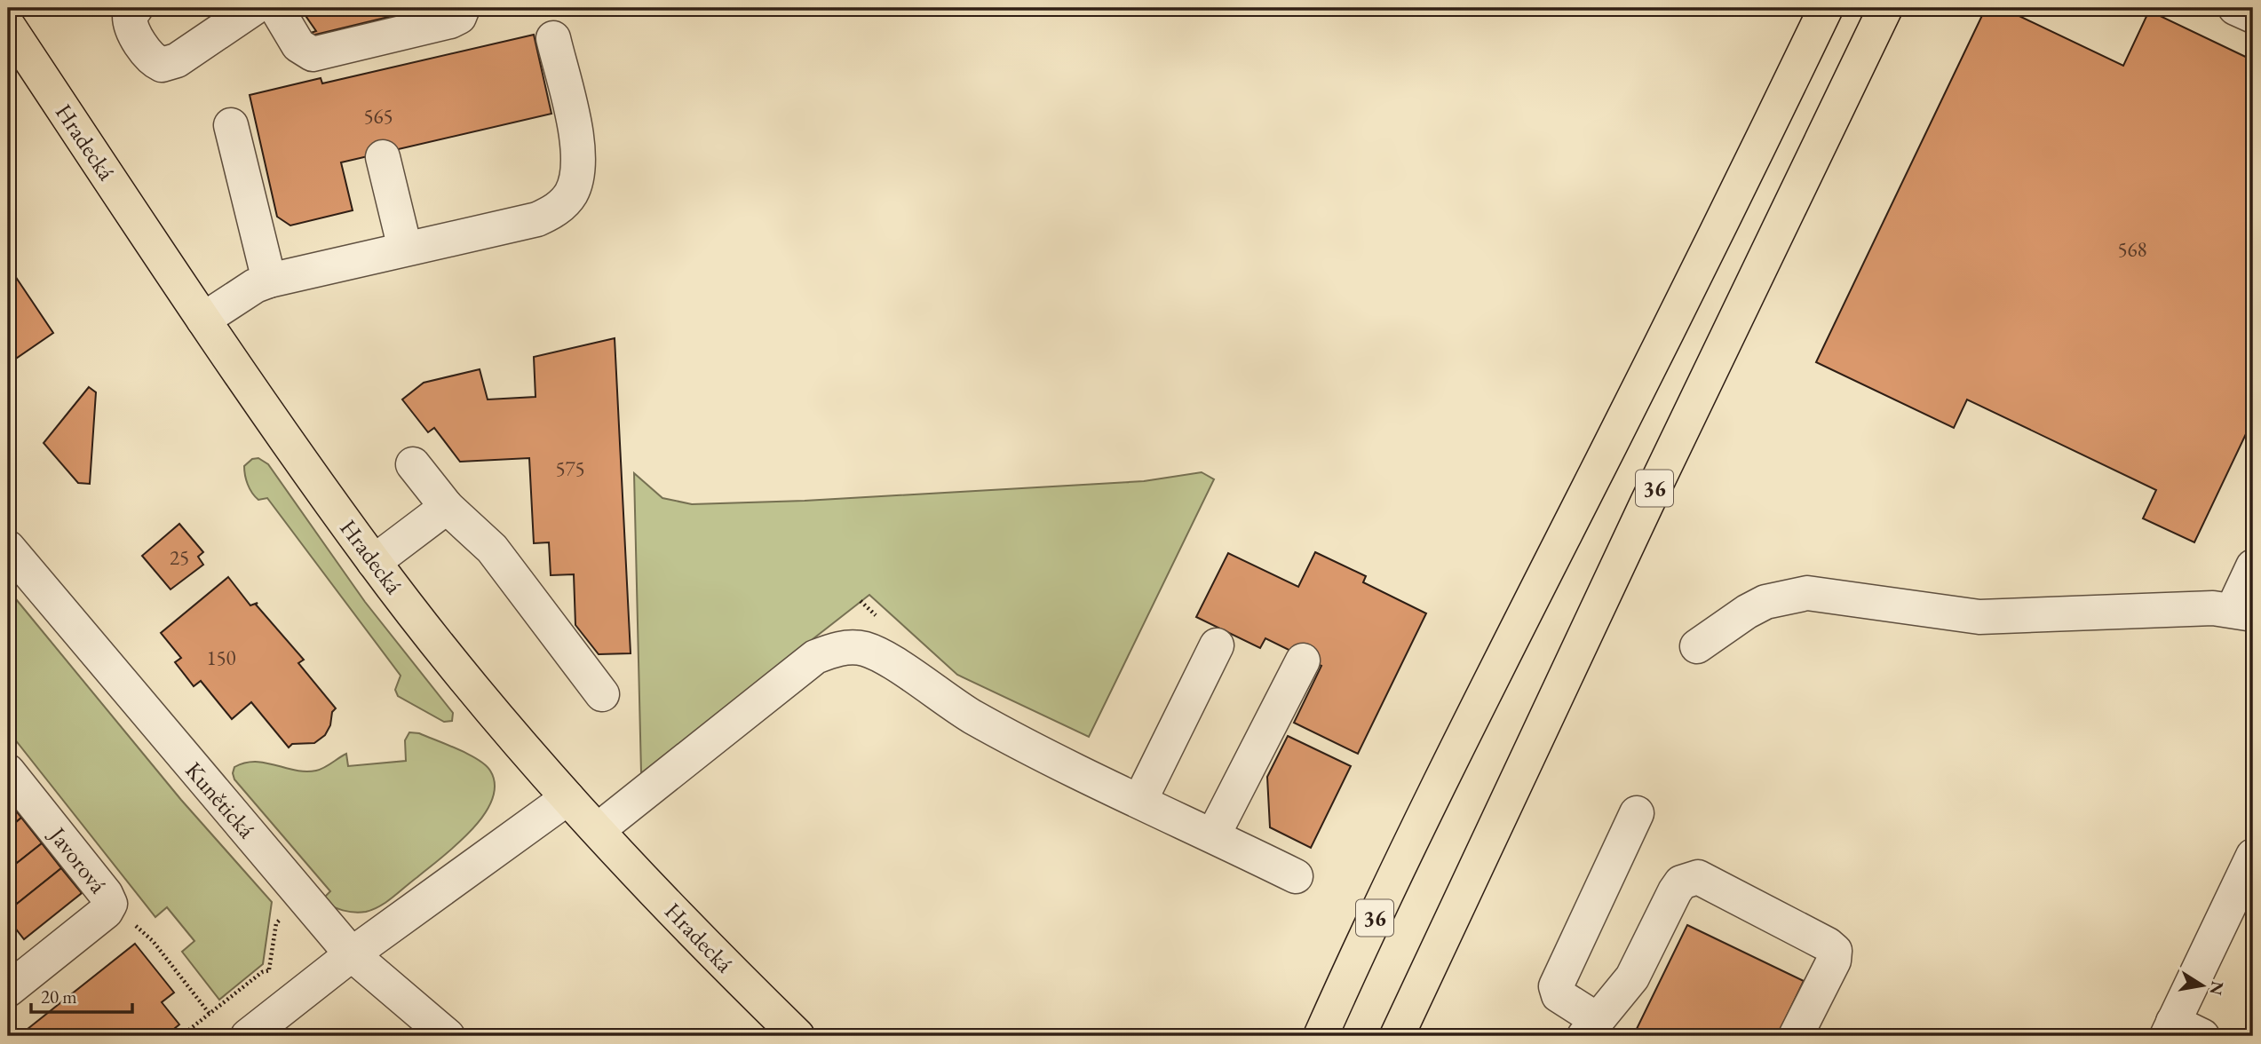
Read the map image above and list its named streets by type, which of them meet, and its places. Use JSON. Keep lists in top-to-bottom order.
{
  "streets": {
    "main road": ["Hradecká", "36"],
    "street": ["Kunětická", "Javorová"]
  },
  "house_numbers": [
    "565",
    "568",
    "575",
    "25",
    "150"
  ],
  "scale_bar": "20 m",
  "north": "right"
}
